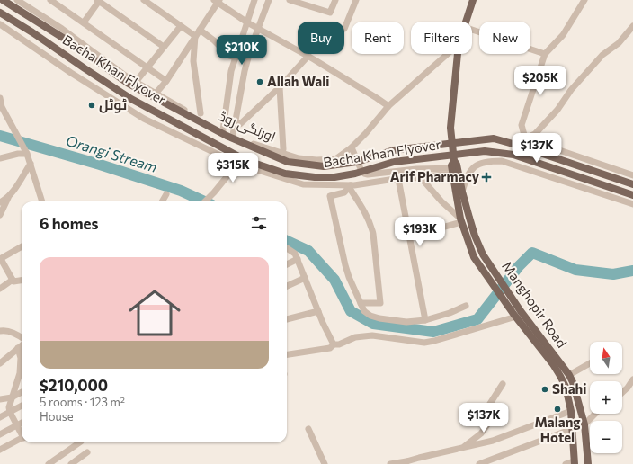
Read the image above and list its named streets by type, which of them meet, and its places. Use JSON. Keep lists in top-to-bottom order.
{
  "streets": {
    "main road": ["Bacha Khan Flyover", "Manghopir Road"],
    "street": ["اورنگی روڈ"]
  },
  "water": ["Orangi Stream"],
  "places": {
    "other": [
      "Allah Wali",
      "ٹوٹل",
      "Shahi",
      "Malang Hotel"
    ],
    "health": ["Arif Pharmacy"]
  },
  "north": "top",
  "page": {
    "chip": [
      "Buy",
      "Rent",
      "Filters",
      "New"
    ],
    "price": [
      "$210K",
      "$205K",
      "$137K",
      "$315K",
      "$193K",
      "$137K"
    ],
    "heading": "6 homes",
    "list": [
      {
        "name": "$210,000",
        "note": "5 rooms · 123 m² · House"
      }
    ],
    "map_buttons": ["+", "−"]
  }
}
